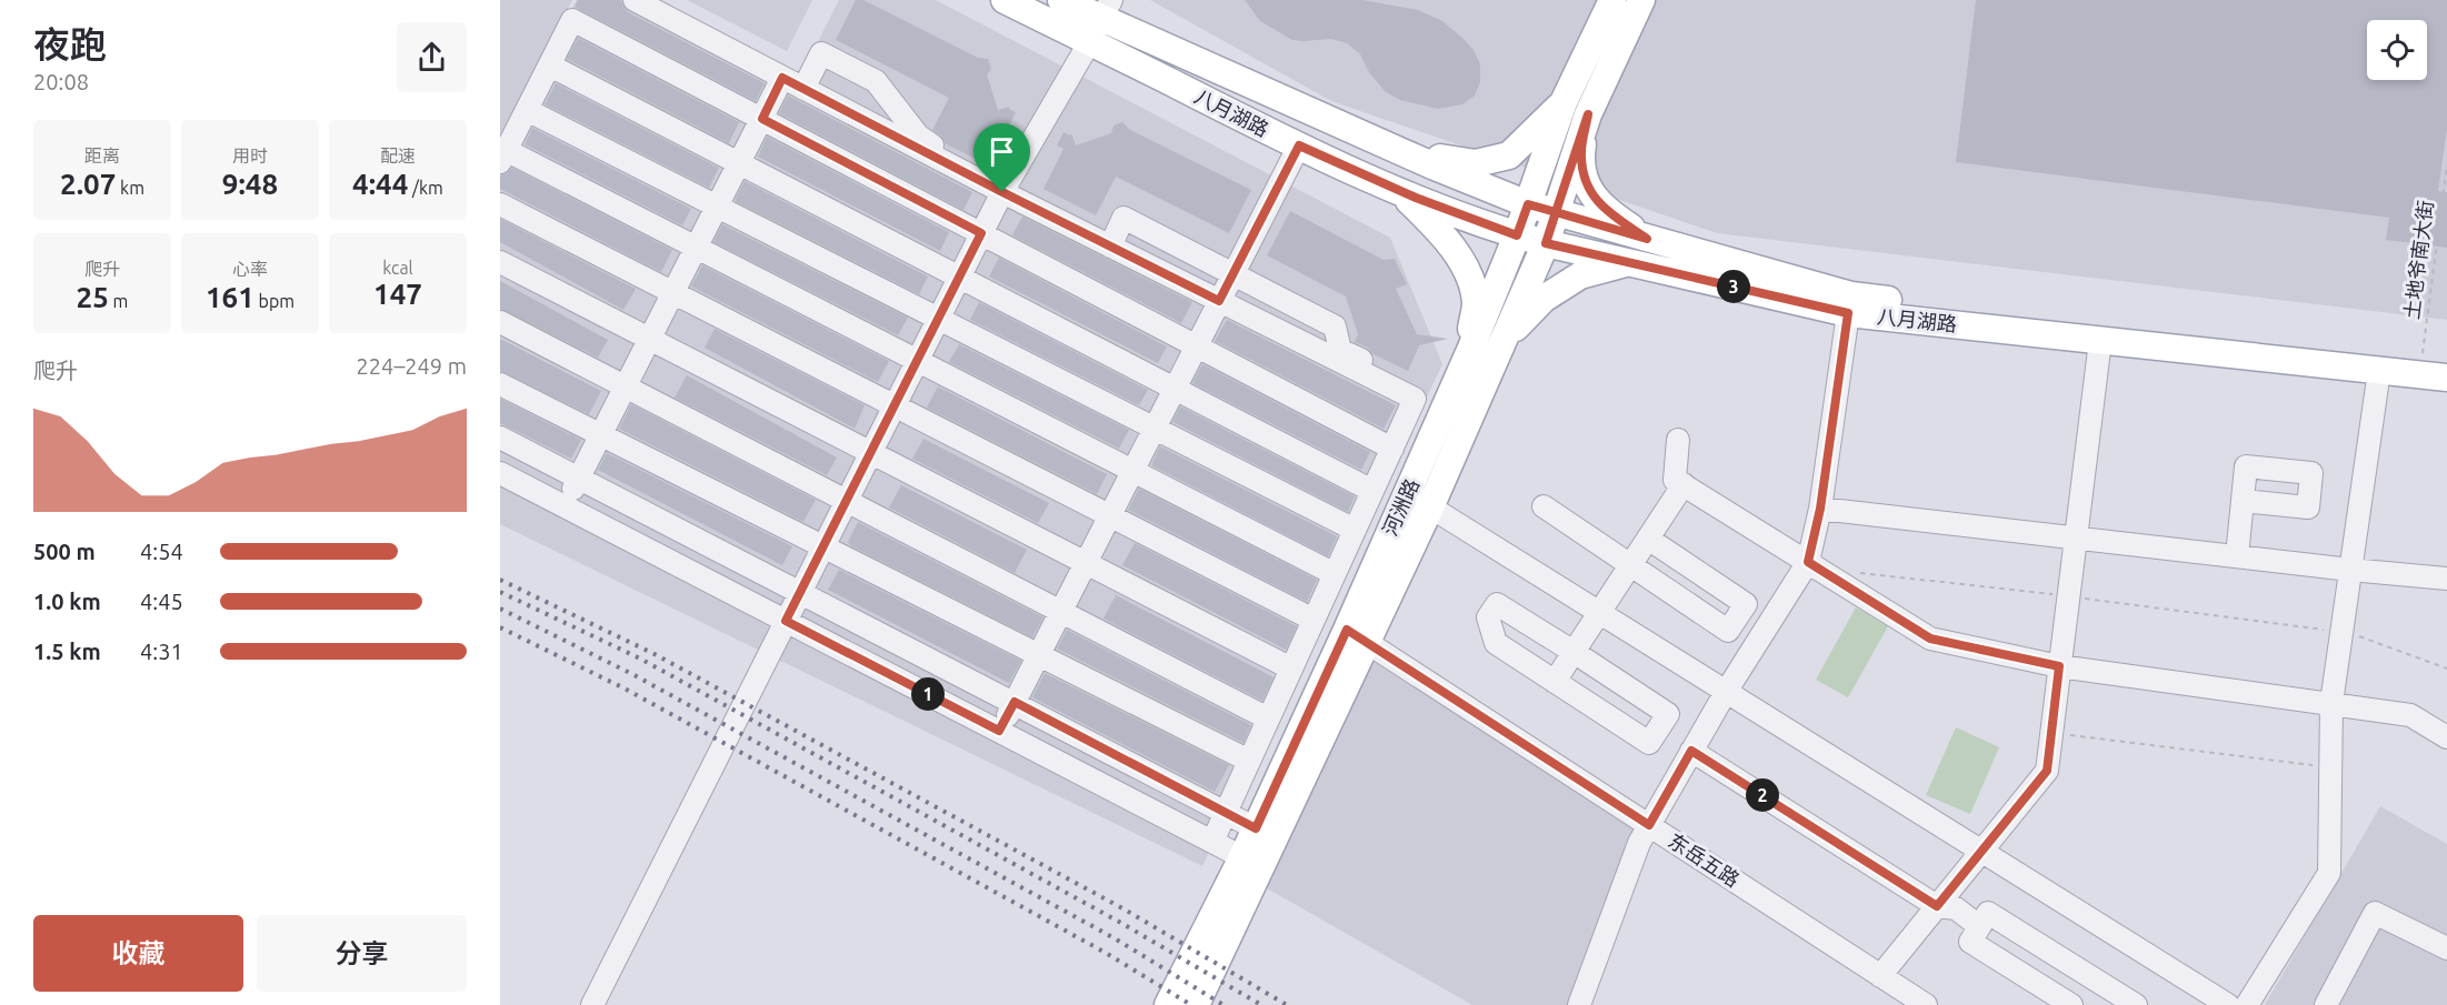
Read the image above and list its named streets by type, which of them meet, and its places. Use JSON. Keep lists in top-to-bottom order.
{
  "streets": {
    "main road": ["八月湖路", "河洲路"],
    "street": ["东岳五路"],
    "path": ["土地爷南大街"]
  },
  "crossings": [
    ["八月湖路", "土地爷南大街"],
    ["八月湖路", "河洲路"],
    ["河洲路", "东岳五路"]
  ],
  "page": {
    "heading": ["夜跑", "20:08"],
    "stats": [
      ["距离", "2.07 km"],
      ["用时", "9:48"],
      ["配速", "4:44 /km"],
      ["爬升", "25 m"],
      ["心率", "161 bpm"],
      ["kcal", "147"]
    ],
    "pins": ["3", "1", "2"],
    "chart": ["爬升", "224–249 m"],
    "list": [
      {
        "name": "500 m",
        "note": "4:54"
      },
      {
        "name": "1.0 km",
        "note": "4:45"
      },
      {
        "name": "1.5 km",
        "note": "4:31"
      }
    ],
    "buttons": ["收藏", "分享"]
  }
}
